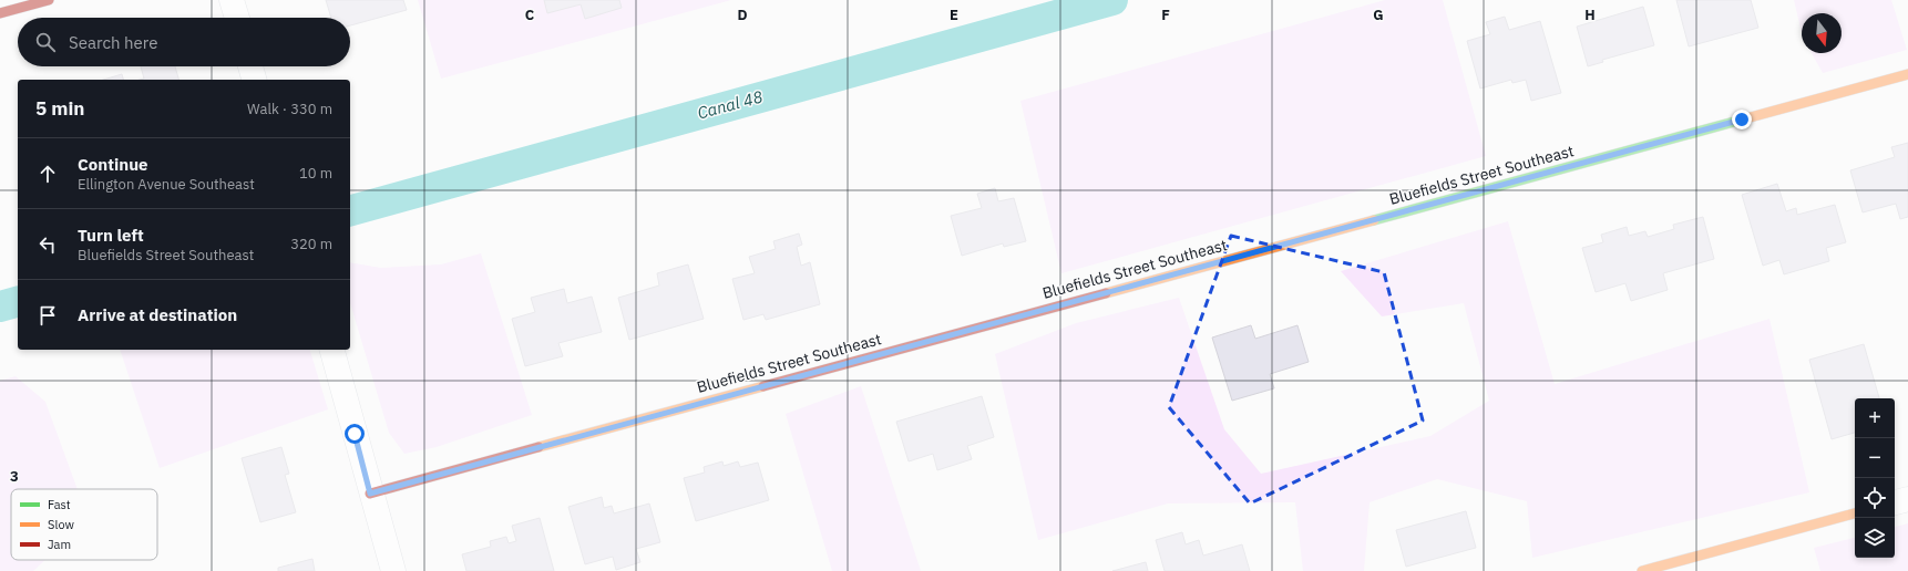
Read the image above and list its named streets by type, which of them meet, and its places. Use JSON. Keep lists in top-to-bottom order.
{
  "streets": {
    "street": ["Bluefields Street Southeast"]
  },
  "water": ["Canal 48"],
  "legend": ["Fast", "Slow", "Jam"],
  "north": "bottom",
  "page": {
    "search": "Search here",
    "heading": ["5 min", "Walk · 330 m"],
    "list": [
      ["Continue", "Ellington Avenue Southeast", "10 m"],
      ["Turn left", "Bluefields Street Southeast", "320 m"],
      "Arrive at destination"
    ],
    "map_buttons": ["+", "−"]
  },
  "grid": {
    "columns": [
      "C",
      "D",
      "E",
      "F",
      "G",
      "H"
    ],
    "rows": ["3"]
  }
}
